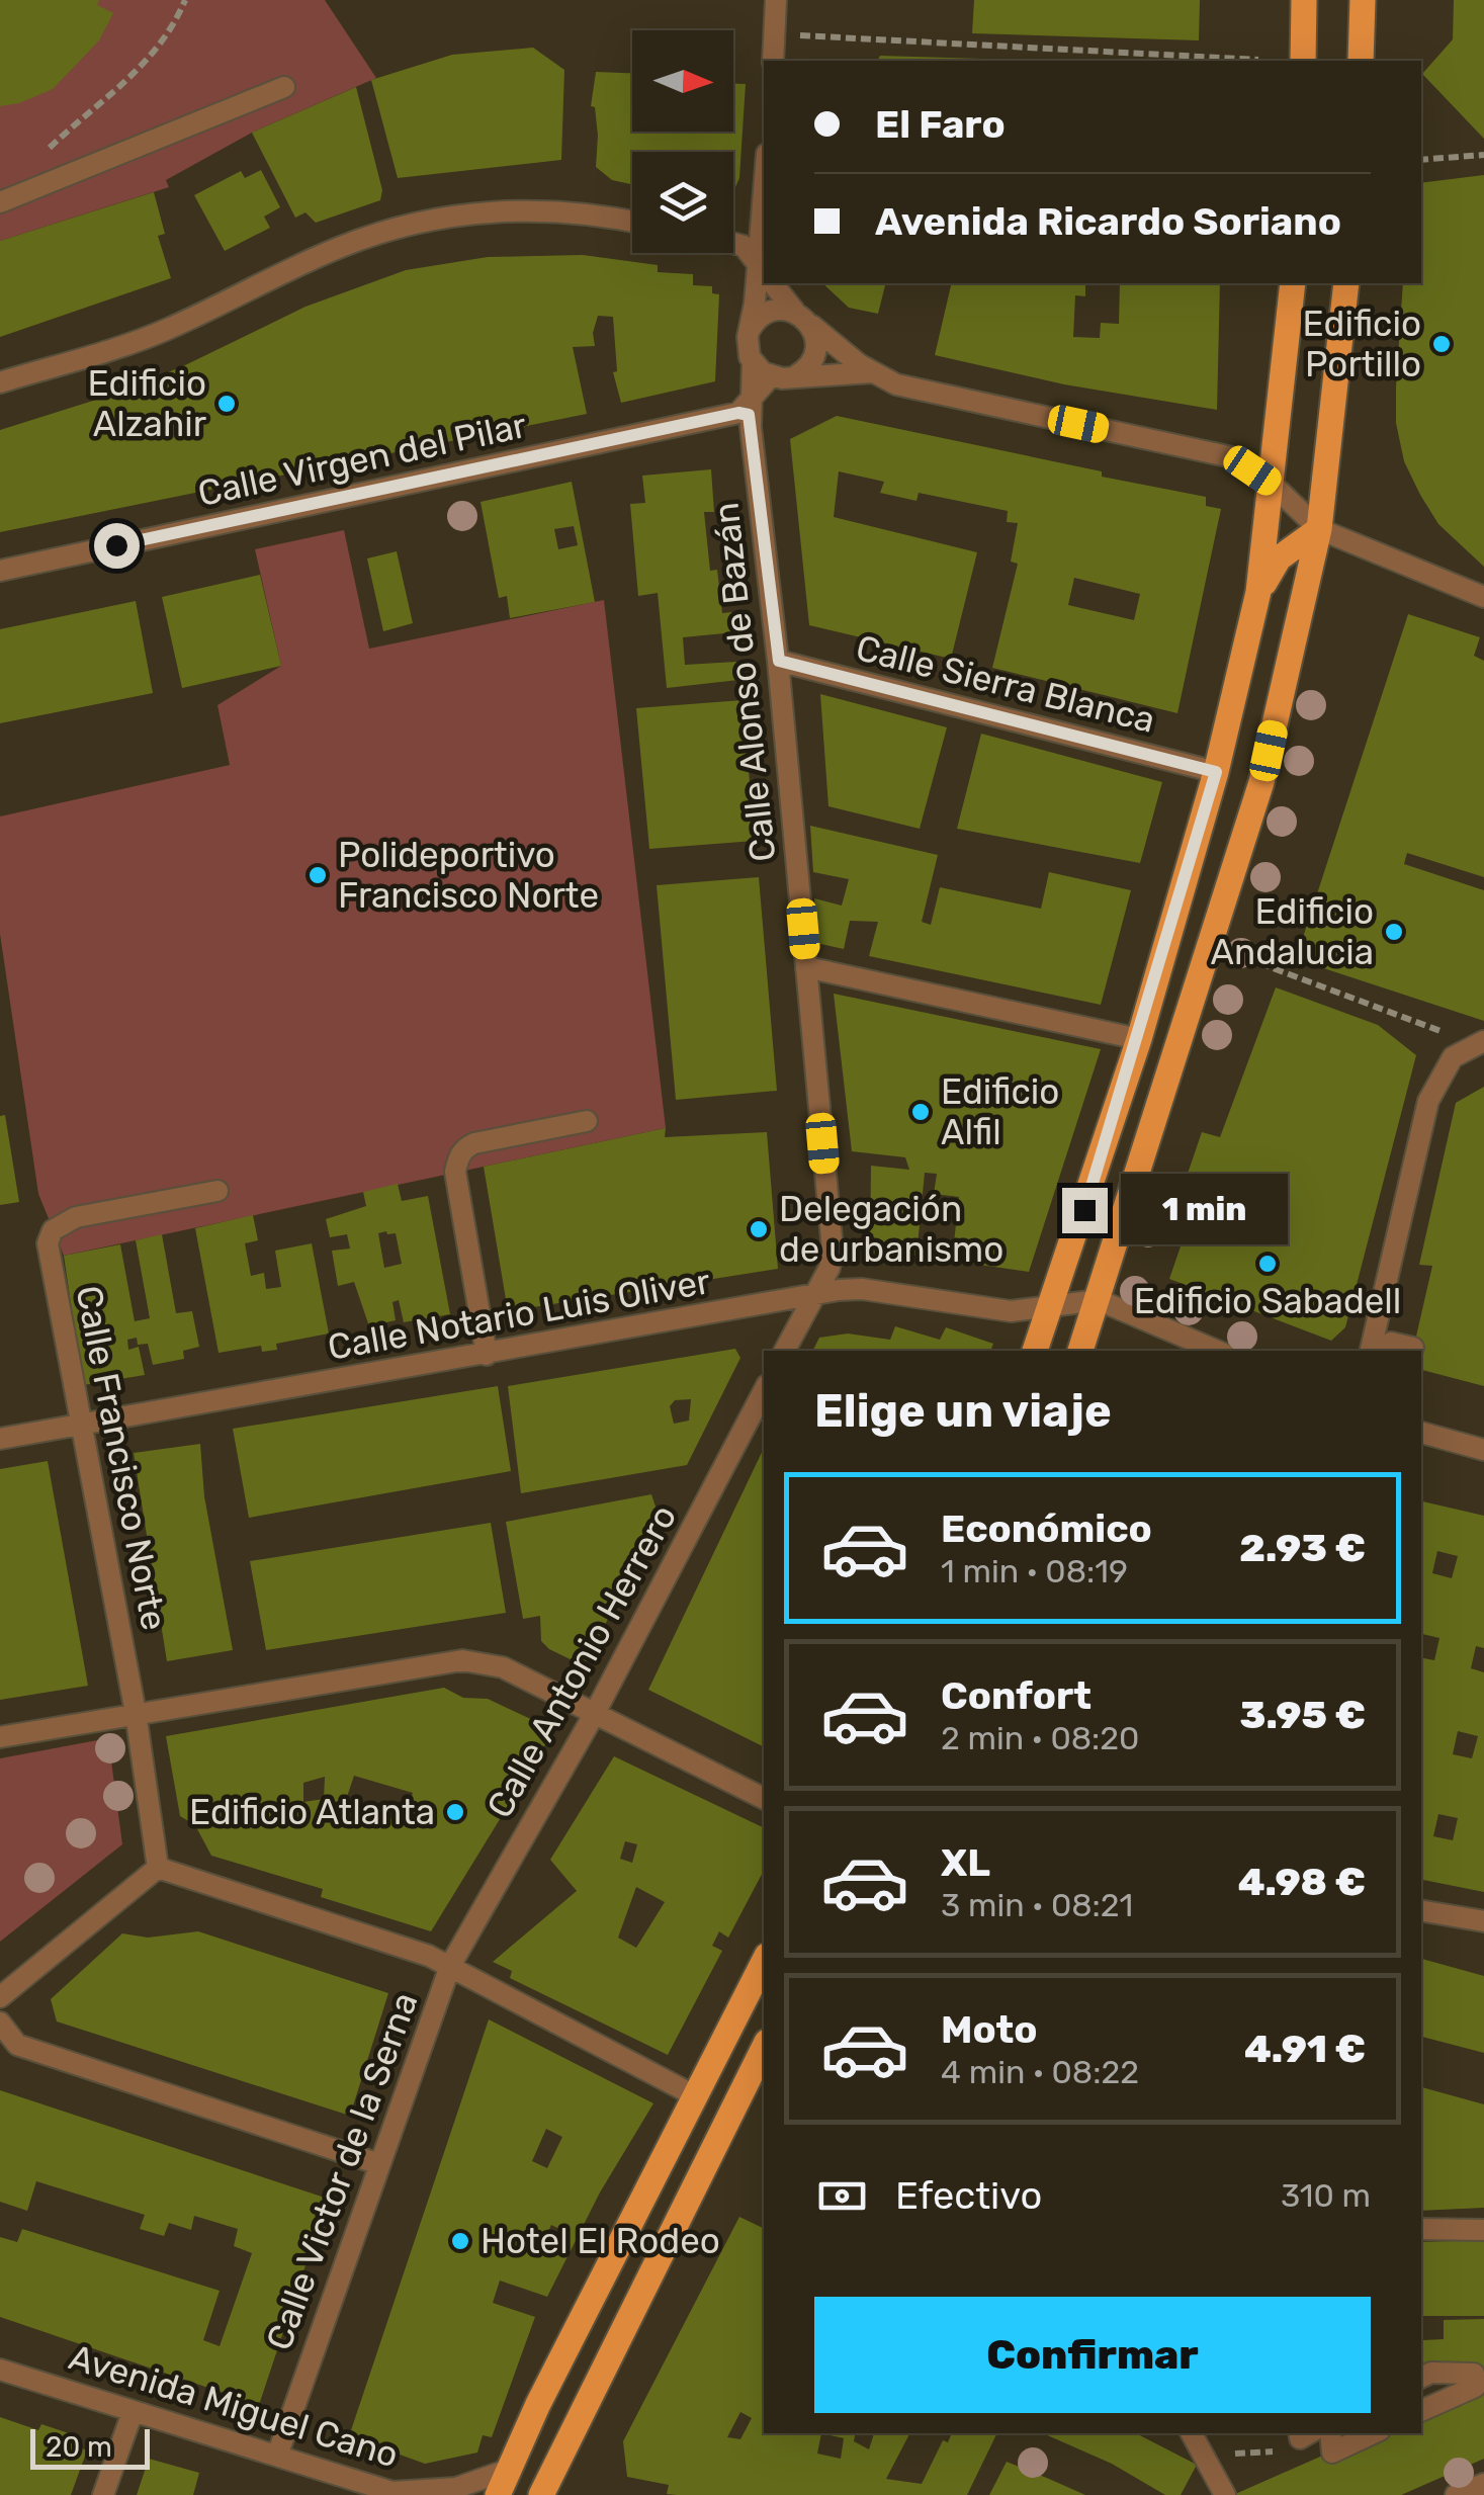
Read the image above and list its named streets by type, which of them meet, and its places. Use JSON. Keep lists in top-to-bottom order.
{
  "streets": {
    "street": [
      "Calle Virgen del Pilar",
      "Calle Alonso de Bazán",
      "Calle Sierra Blanca",
      "Calle Notario Luis Oliver",
      "Calle Francisco Norte",
      "Calle Antonio Herrero",
      "Calle Victor de la Serna",
      "Avenida Miguel Cano"
    ]
  },
  "crossings": [
    ["Calle Virgen del Pilar", "Calle Alonso de Bazán"],
    ["Calle Alonso de Bazán", "Calle Sierra Blanca"],
    ["Calle Alonso de Bazán", "Calle Notario Luis Oliver"],
    ["Calle Notario Luis Oliver", "Calle Francisco Norte"],
    ["Calle Antonio Herrero", "Calle Victor de la Serna"],
    ["Calle Victor de la Serna", "Avenida Miguel Cano"]
  ],
  "places": [
    "Edificio Portillo",
    "Edificio Alzahir",
    "Polideportivo Francisco Norte",
    "Edificio Andalucia",
    "Edificio Alfil",
    "Delegación de urbanismo",
    "Edificio Sabadell",
    "Edificio Atlanta",
    "Hotel El Rodeo"
  ],
  "scale_bar": "20 m",
  "north": "right",
  "page": {
    "banner": ["El Faro", "Avenida Ricardo Soriano"],
    "bubble": "1 min",
    "heading": "Elige un viaje",
    "list": [
      {
        "name": "Económico",
        "note": "1 min · 08:19",
        "value": "2.93 €"
      },
      {
        "name": "Confort",
        "note": "2 min · 08:20",
        "value": "3.95 €"
      },
      {
        "name": "XL",
        "note": "3 min · 08:21",
        "value": "4.98 €"
      },
      {
        "name": "Moto",
        "note": "4 min · 08:22",
        "value": "4.91 €"
      }
    ],
    "pay": ["Efectivo", "310 m"],
    "buttons": "Confirmar",
    "scale": "20 m"
  }
}
